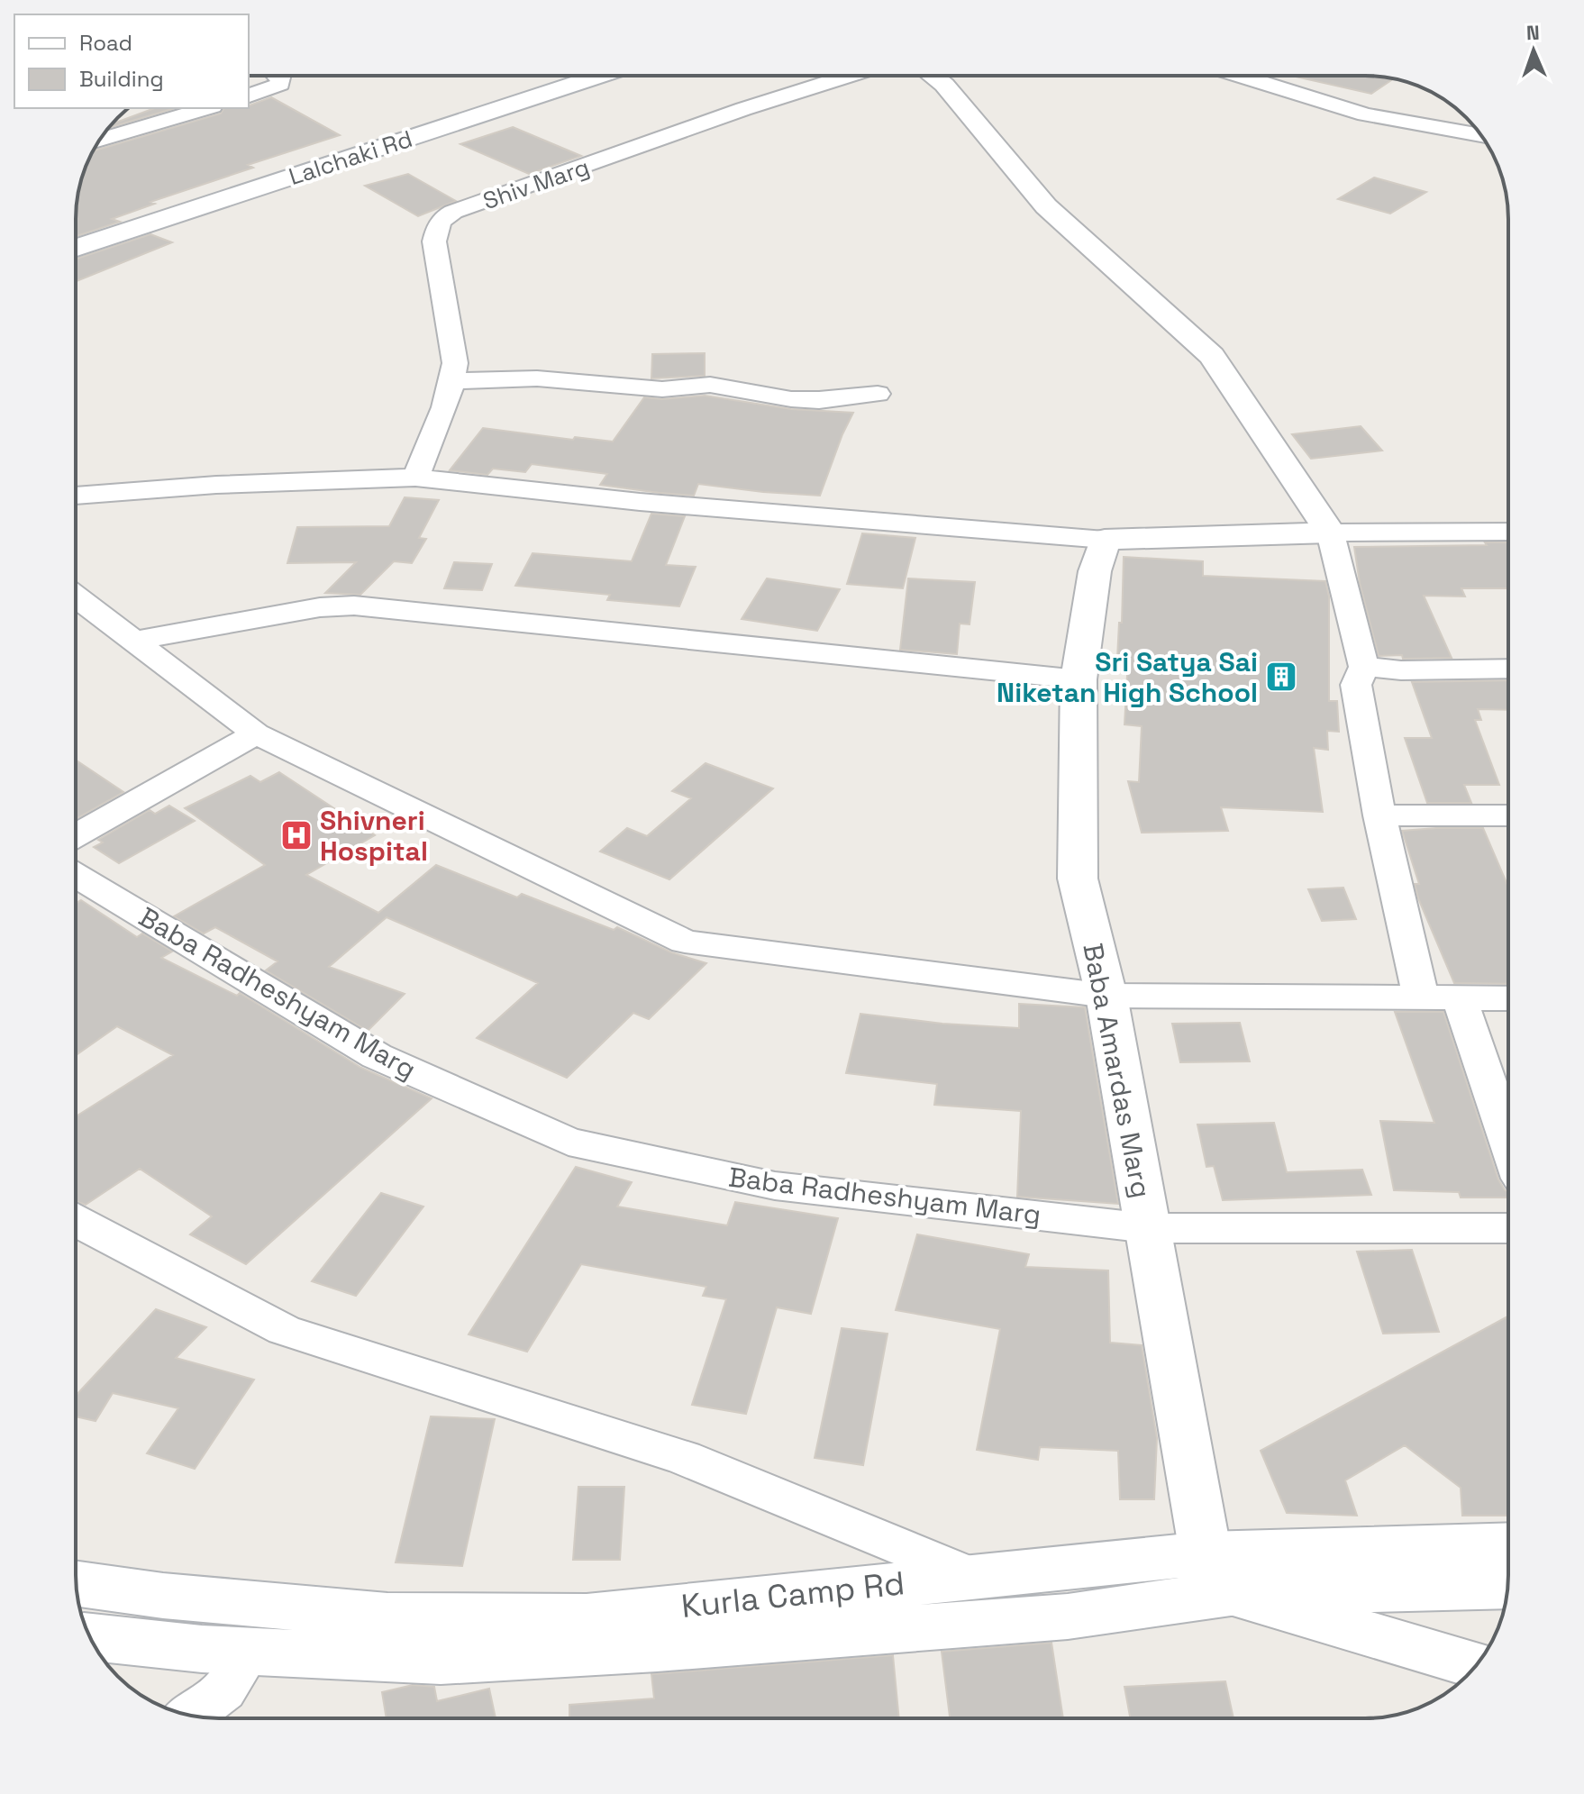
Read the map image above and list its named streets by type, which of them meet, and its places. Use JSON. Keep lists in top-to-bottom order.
{
  "streets": {
    "main road": ["Lalchaki Rd", "Baba Amardas Marg", "Kurla Camp Rd"],
    "street": ["Shiv Marg", "Baba Radheshyam Marg"]
  },
  "crossings": [
    ["Baba Radheshyam Marg", "Baba Amardas Marg"],
    ["Baba Amardas Marg", "Kurla Camp Rd"]
  ],
  "places": {
    "building": ["Sri Satya Sai Niketan High School"],
    "hospital": ["Shivneri Hospital"]
  },
  "legend": ["Road", "Building"],
  "north": "top"
}
